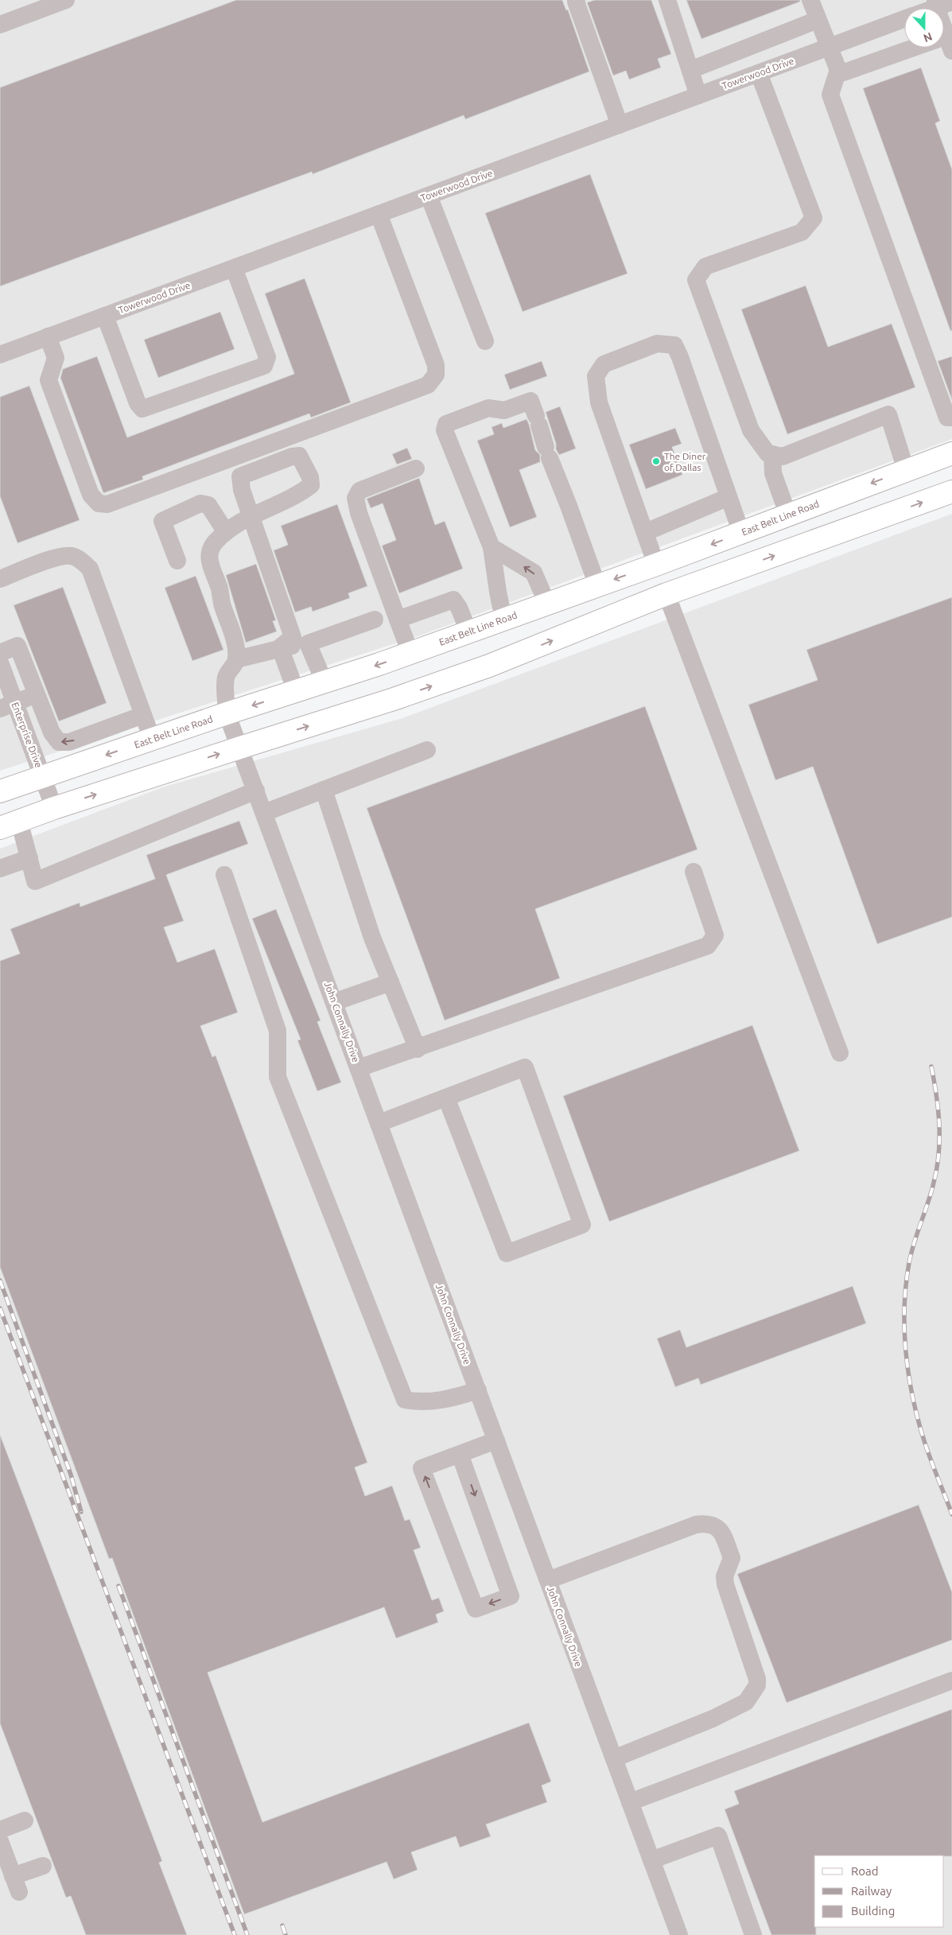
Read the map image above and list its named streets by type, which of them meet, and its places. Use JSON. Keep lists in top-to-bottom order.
{
  "streets": {
    "main road": ["East Belt Line Road"],
    "street": ["Towerwood Drive", "Enterprise Drive", "John Connally Drive"]
  },
  "crossings": [
    ["East Belt Line Road", "Enterprise Drive"],
    ["East Belt Line Road", "John Connally Drive"]
  ],
  "places": ["The Diner of Dallas"],
  "legend": ["Road", "Railway", "Building"],
  "north": "bottom"
}
